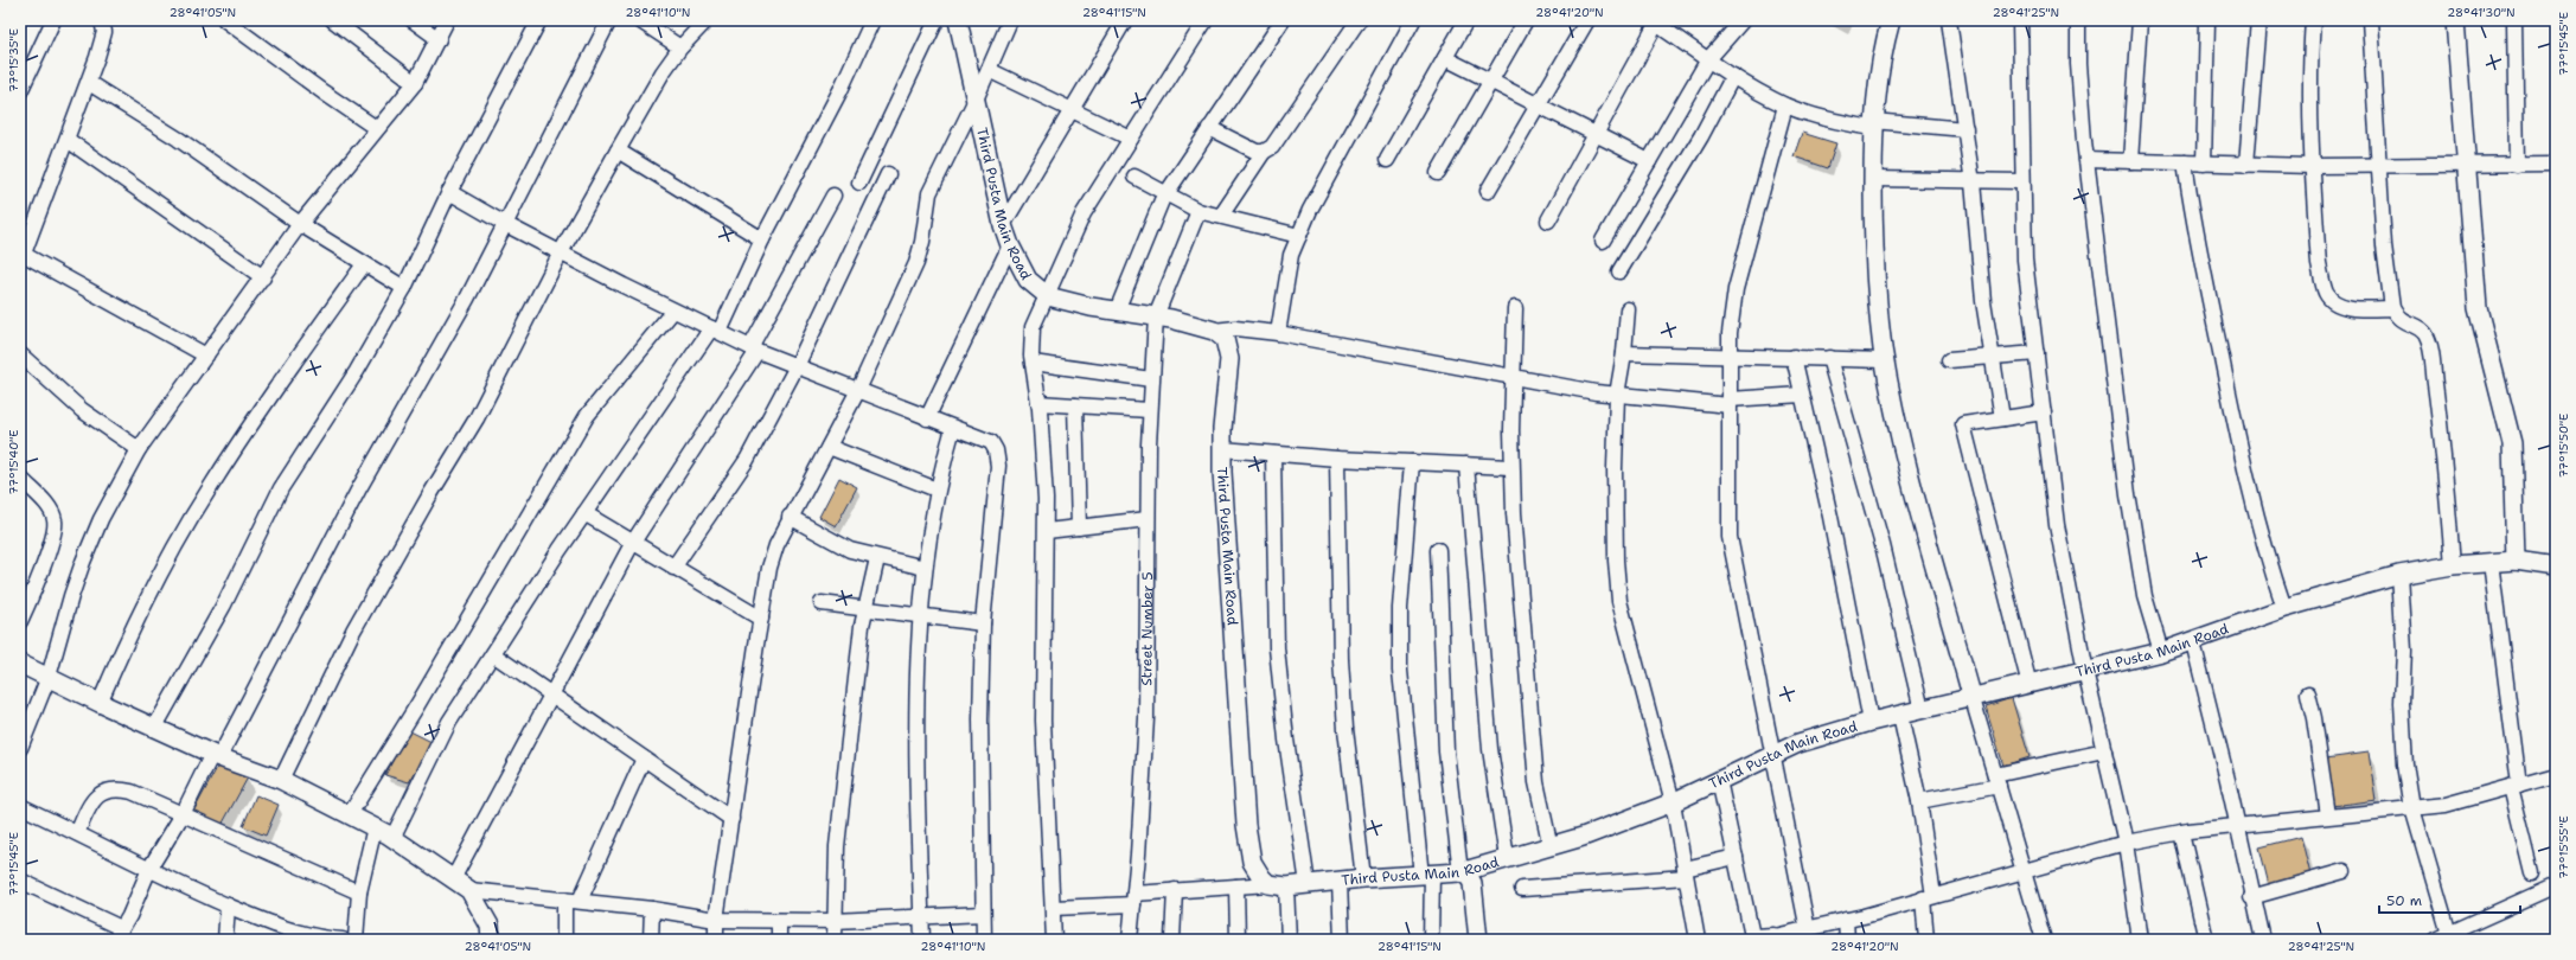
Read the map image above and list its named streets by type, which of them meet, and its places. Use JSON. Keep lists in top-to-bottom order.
{
  "streets": {
    "street": ["Third Pusta Main Road", "Street Number 5"]
  },
  "crossings": [
    ["Third Pusta Main Road", "Street Number 5"]
  ],
  "scale_bar": "50 m",
  "coordinates": [
    "28°41'05\"N",
    "28°41'10\"N",
    "28°41'15\"N",
    "28°41'20\"N",
    "28°41'25\"N",
    "28°41'30\"N",
    "77°15'45\"E",
    "77°15'35\"E",
    "77°15'50\"E",
    "77°15'40\"E",
    "77°15'55\"E"
  ]
}
